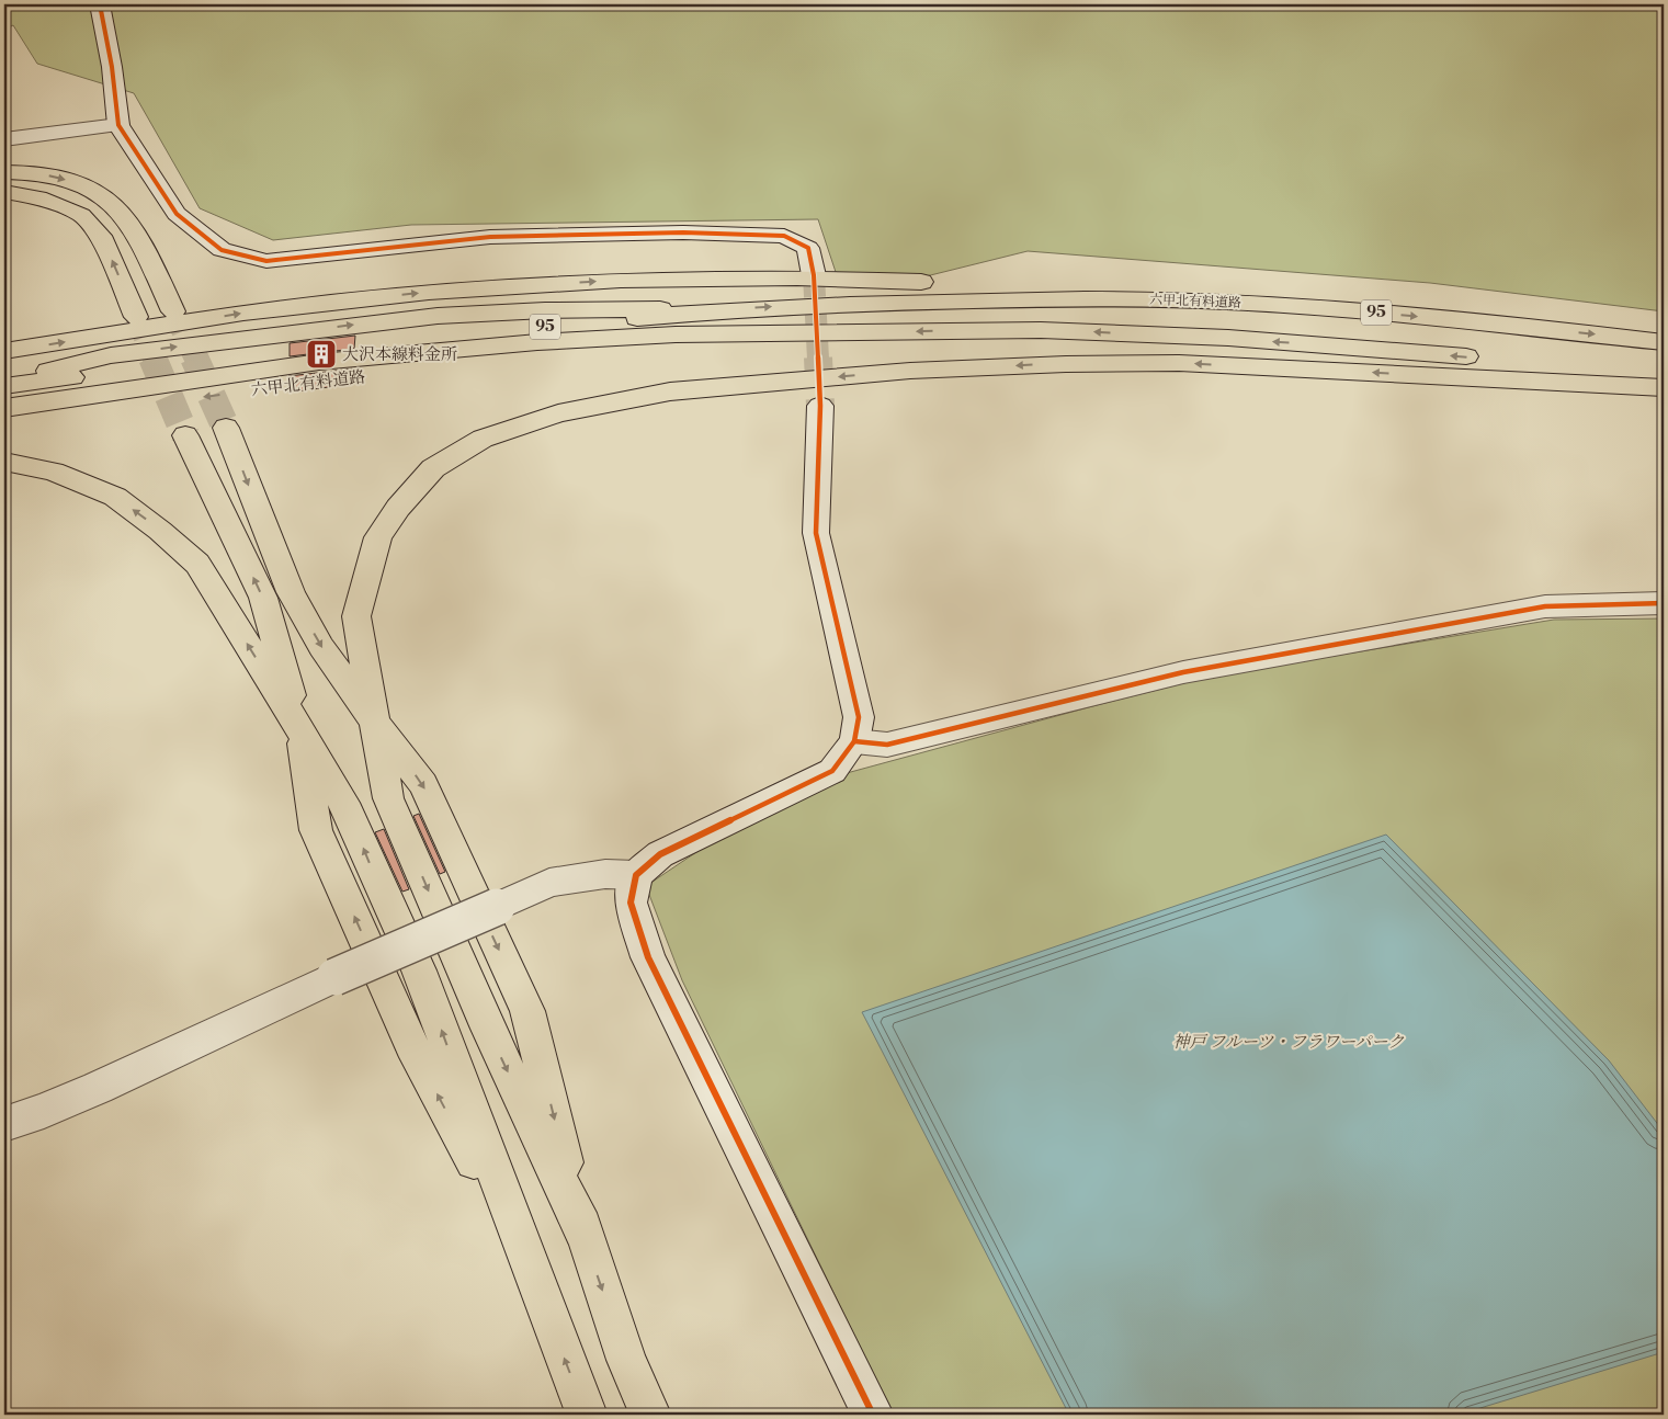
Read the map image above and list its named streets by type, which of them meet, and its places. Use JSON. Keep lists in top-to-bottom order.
{
  "streets": {
    "main road": ["六甲北有料道路", "95"]
  },
  "parks": ["神戸 フルーツ・フラワーパーク"],
  "places": {
    "building": ["大沢本線料金所"]
  }
}
